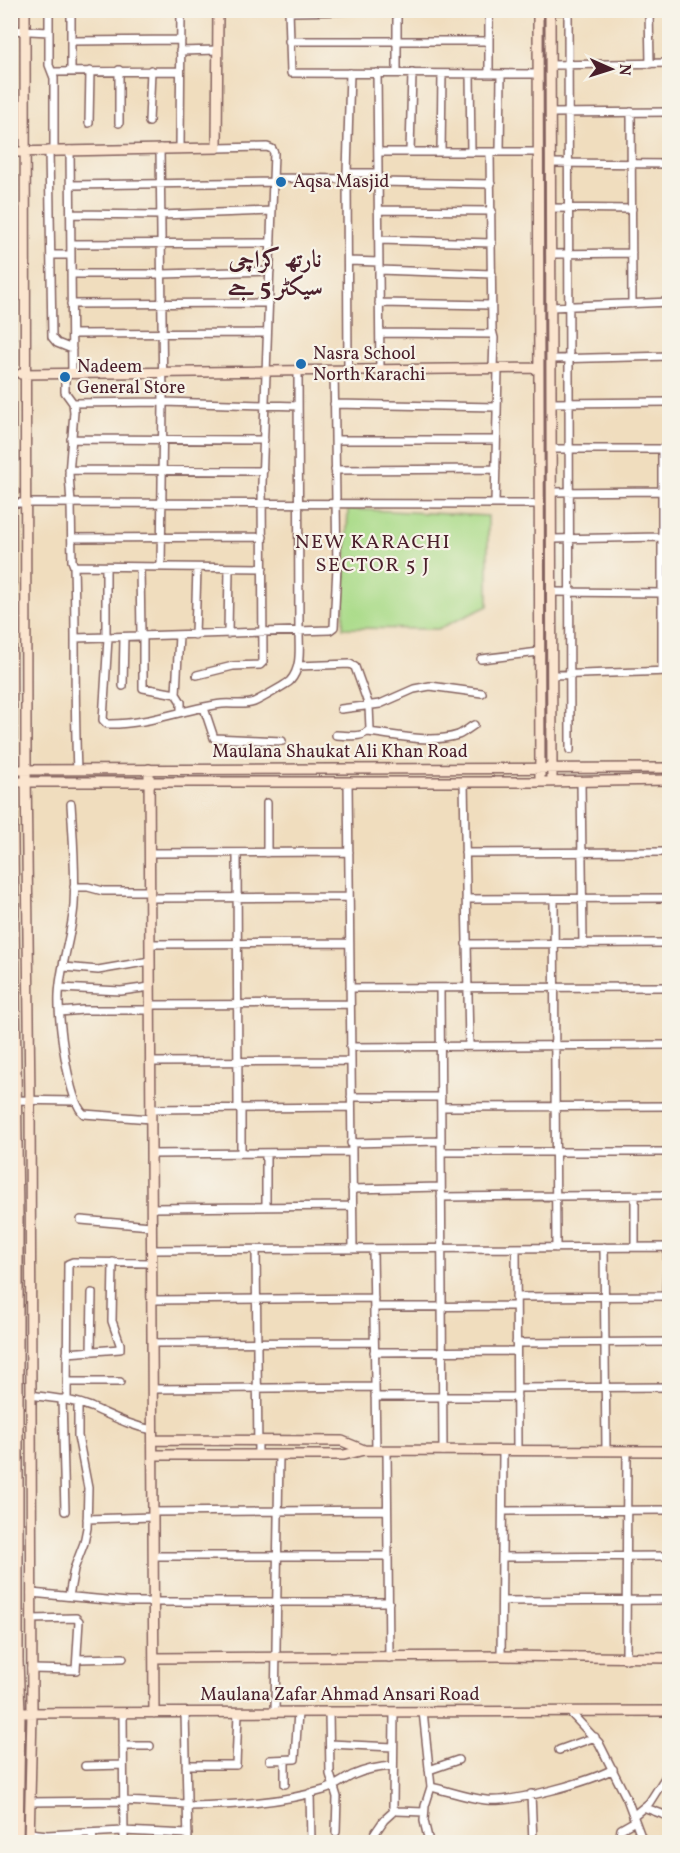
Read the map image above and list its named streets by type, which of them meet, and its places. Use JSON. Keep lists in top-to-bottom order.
{
  "streets": {
    "street": ["Maulana Shaukat Ali Khan Road", "Maulana Zafar Ahmad Ansari Road"]
  },
  "districts": ["نارتھ کراچی سیکٹر 5 جے", "NEW KARACHI SECTOR 5 J"],
  "places": ["Aqsa Masjid", "Nasra School North Karachi", "Nadeem General Store"],
  "north": "right"
}
